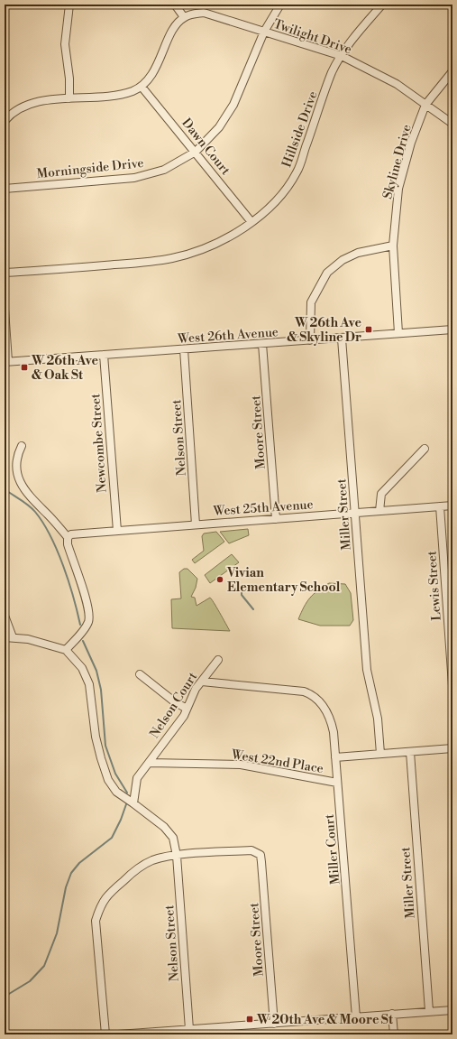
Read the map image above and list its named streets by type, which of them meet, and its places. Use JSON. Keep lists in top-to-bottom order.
{
  "streets": {
    "street": [
      "Twilight Drive",
      "Hillside Drive",
      "Dawn Court",
      "Skyline Drive",
      "Morningside Drive",
      "West 26th Avenue",
      "Moore Street",
      "Nelson Street",
      "Newcombe Street",
      "West 25th Avenue",
      "Miller Street",
      "Lewis Street",
      "Nelson Court",
      "West 22nd Place",
      "Miller Court"
    ]
  },
  "crossings": [
    ["Twilight Drive", "Hillside Drive"],
    ["Twilight Drive", "Skyline Drive"],
    ["Twilight Drive", "Morningside Drive"],
    ["Hillside Drive", "Dawn Court"],
    ["Dawn Court", "Morningside Drive"],
    ["Skyline Drive", "West 26th Avenue"],
    ["West 26th Avenue", "Moore Street"],
    ["West 26th Avenue", "Nelson Street"],
    ["West 26th Avenue", "Newcombe Street"],
    ["West 26th Avenue", "Miller Street"],
    ["Moore Street", "Nelson Street"],
    ["Moore Street", "West 25th Avenue"],
    ["Nelson Street", "West 25th Avenue"],
    ["Nelson Street", "Nelson Court"],
    ["Newcombe Street", "West 25th Avenue"],
    ["West 25th Avenue", "Miller Street"],
    ["West 25th Avenue", "Lewis Street"],
    ["Nelson Court", "West 22nd Place"],
    ["Nelson Court", "Miller Court"],
    ["West 22nd Place", "Miller Court"]
  ],
  "places": {
    "transit": ["W 26th Ave & Skyline Dr", "W 26th Ave & Oak St", "W 20th Ave & Moore St"],
    "other": ["Vivian Elementary School"]
  }
}
